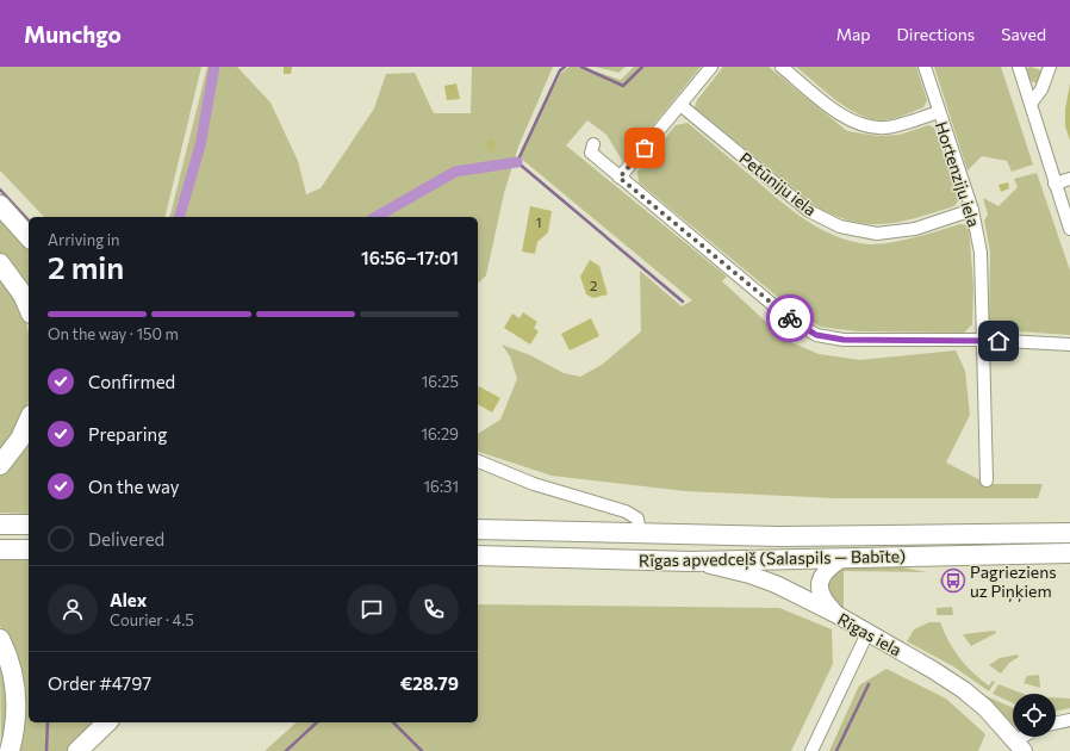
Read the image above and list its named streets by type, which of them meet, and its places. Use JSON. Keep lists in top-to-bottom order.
{
  "streets": {
    "highway": ["Rīgas apvedceļš (Salaspils — Babīte)"],
    "main road": ["Rīgas iela"],
    "street": ["Hortenziju iela", "Petūniju iela"]
  },
  "crossings": [
    ["Hortenziju iela", "Petūniju iela"],
    ["Rīgas apvedceļš (Salaspils — Babīte)", "Rīgas iela"]
  ],
  "places": {
    "bus stop": ["Pagrieziens uz Piņķiem"]
  },
  "house_numbers": ["1", "2"],
  "page": {
    "header": "Munchgo",
    "nav": ["Map", "Directions", "Saved"],
    "heading": ["2 min", "Arriving in", "16:56–17:01"],
    "panel": [
      "Alex",
      "Courier · 4.5",
      "Order #4797",
      "€28.79"
    ],
    "bar": "On the way · 150 m",
    "list": [
      ["Confirmed", "16:25"],
      ["Preparing", "16:29"],
      ["On the way", "16:31"],
      "Delivered"
    ]
  }
}
